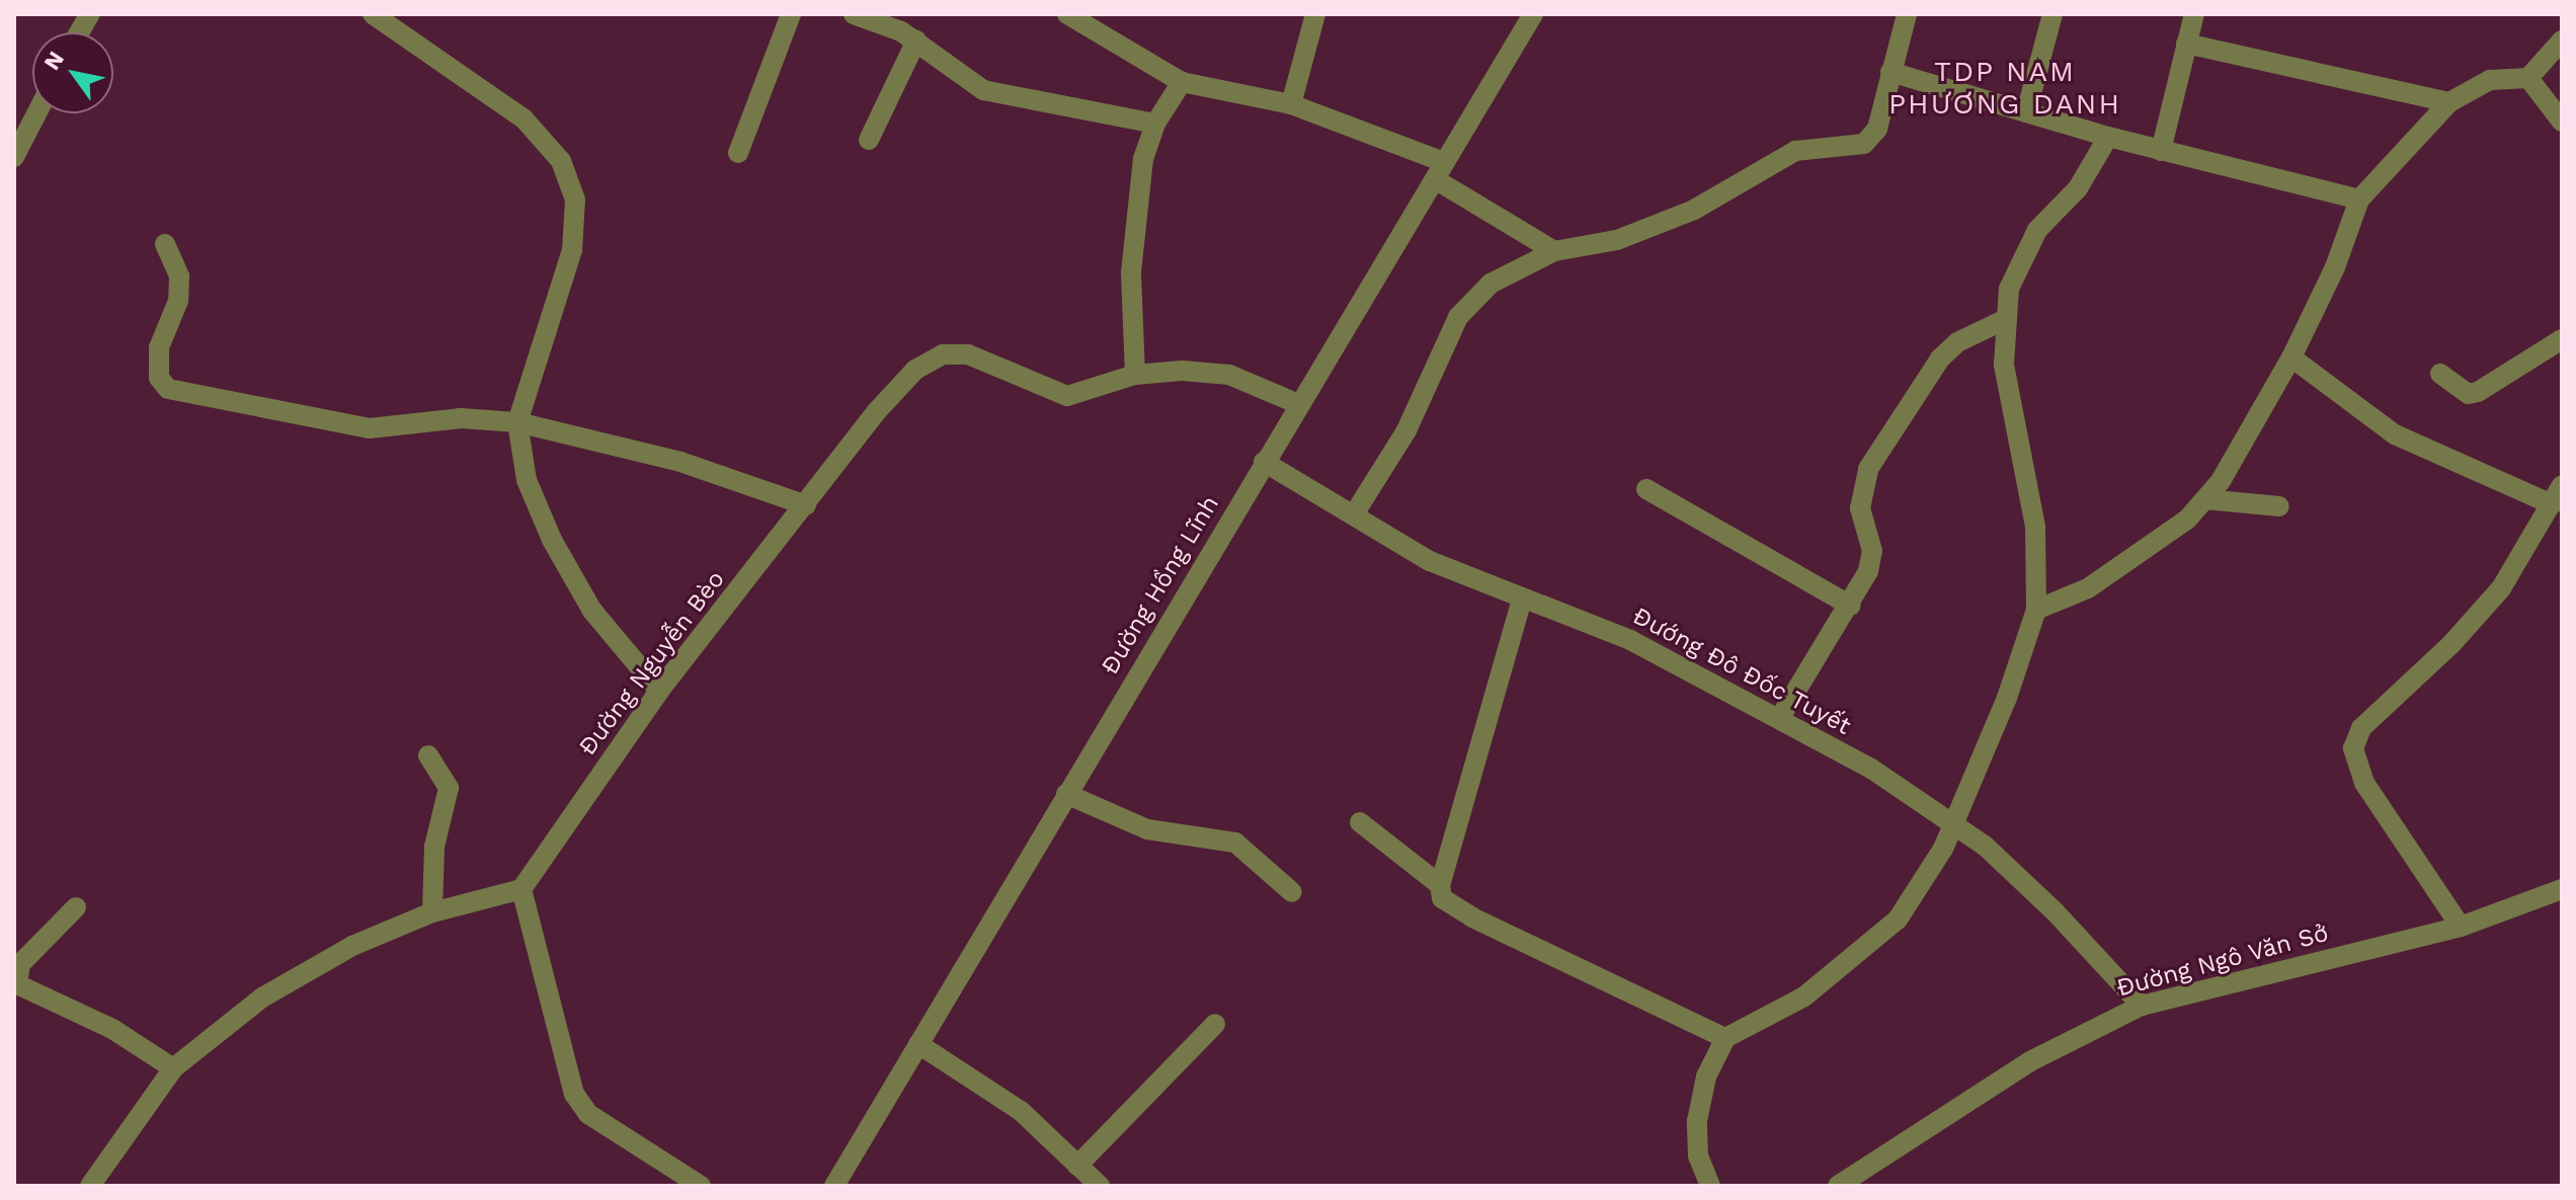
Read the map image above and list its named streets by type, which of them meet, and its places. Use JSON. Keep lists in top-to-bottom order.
{
  "streets": {
    "street": [
      "Đường Hồng Lĩnh",
      "Đường Nguyễn Bèo",
      "Đướng Đô Đốc Tuyết",
      "Đường Ngô Văn Sở"
    ]
  },
  "crossings": [
    ["Đường Hồng Lĩnh", "Đường Nguyễn Bèo"],
    ["Đường Hồng Lĩnh", "Đướng Đô Đốc Tuyết"],
    ["Đướng Đô Đốc Tuyết", "Đường Ngô Văn Sở"]
  ],
  "districts": ["TDP NAM PHƯƠNG DANH"],
  "north": "top left"
}
